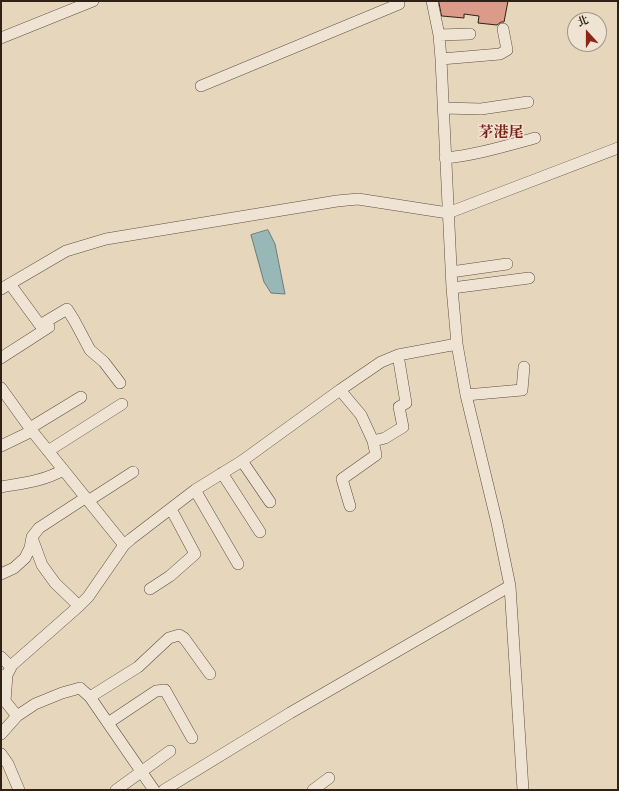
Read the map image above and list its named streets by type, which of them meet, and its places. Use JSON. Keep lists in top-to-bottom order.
{
  "districts": ["茅港尾"],
  "north": "top"
}
